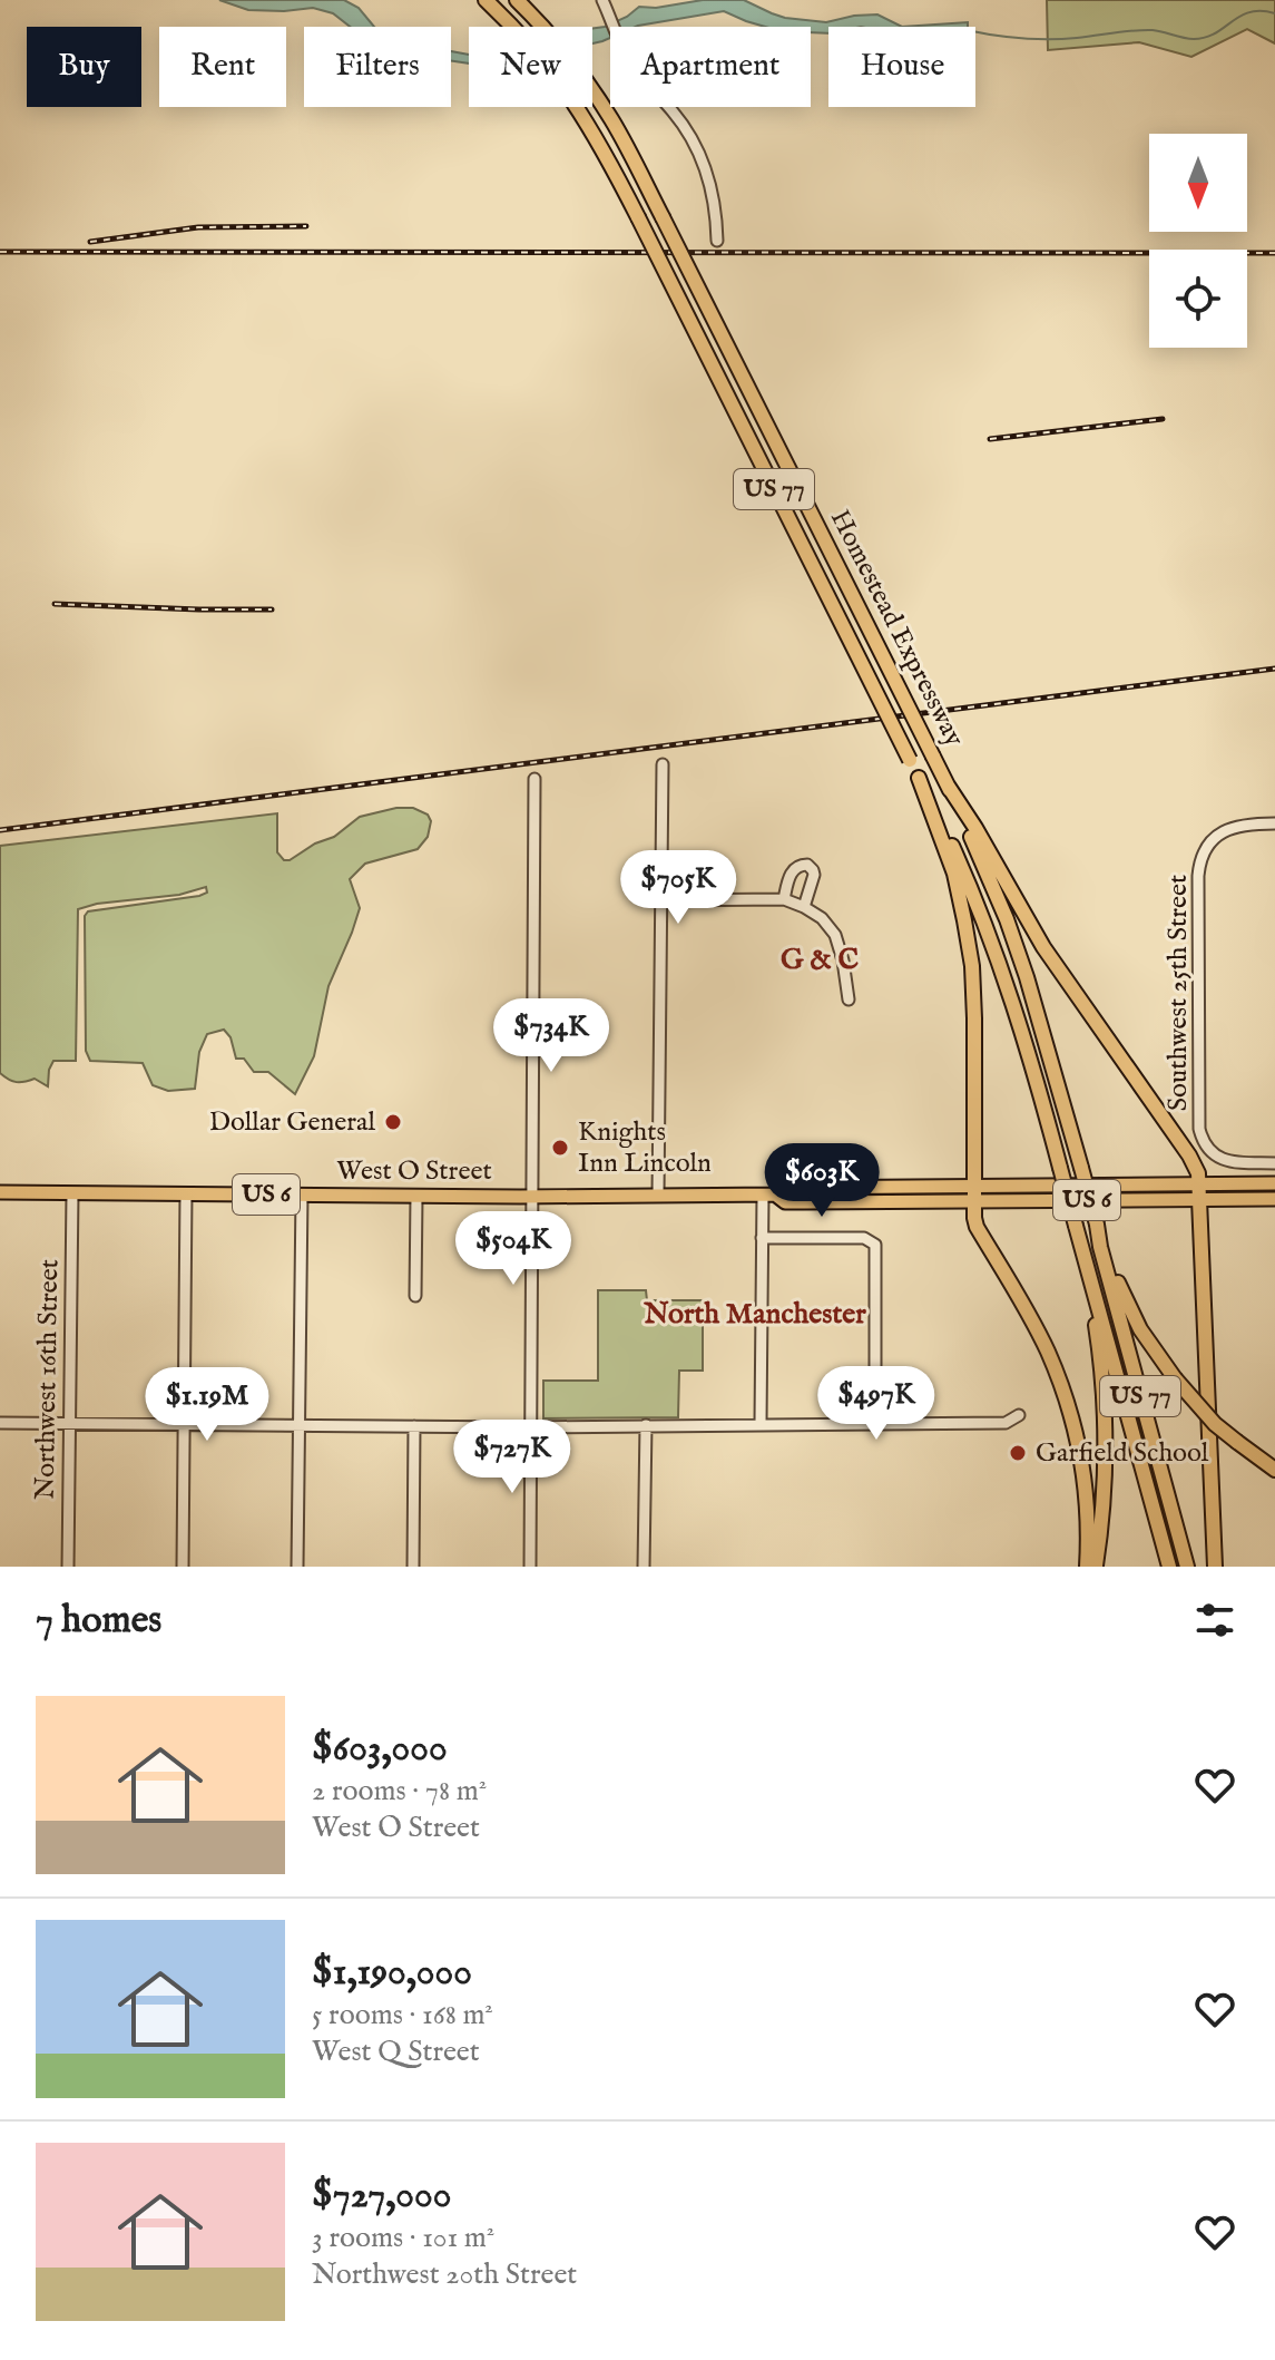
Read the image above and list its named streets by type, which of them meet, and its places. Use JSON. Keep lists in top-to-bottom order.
{
  "streets": {
    "highway": ["US 77", "Homestead Expressway"],
    "main road": ["West O Street", "US 6"],
    "street": ["Southwest 25th Street", "Northwest 16th Street"]
  },
  "crossings": [
    ["US 77", "Homestead Expressway"],
    ["West O Street", "Northwest 16th Street"]
  ],
  "districts": ["G & C", "North Manchester"],
  "places": ["Dollar General", "Knights Inn Lincoln", "Garfield School"],
  "north": "bottom",
  "page": {
    "chip": [
      "Buy",
      "Rent",
      "Filters",
      "New",
      "Apartment",
      "House"
    ],
    "price": [
      "$705K",
      "$734K",
      "$603K",
      "$504K",
      "$497K",
      "$1.19M",
      "$727K"
    ],
    "heading": "7 homes",
    "list": [
      {
        "name": "$603,000",
        "note": "2 rooms · 78 m² · West O Street"
      },
      {
        "name": "$1,190,000",
        "note": "5 rooms · 168 m² · West Q Street"
      },
      {
        "name": "$727,000",
        "note": "3 rooms · 101 m² · Northwest 20th Street"
      }
    ]
  }
}
